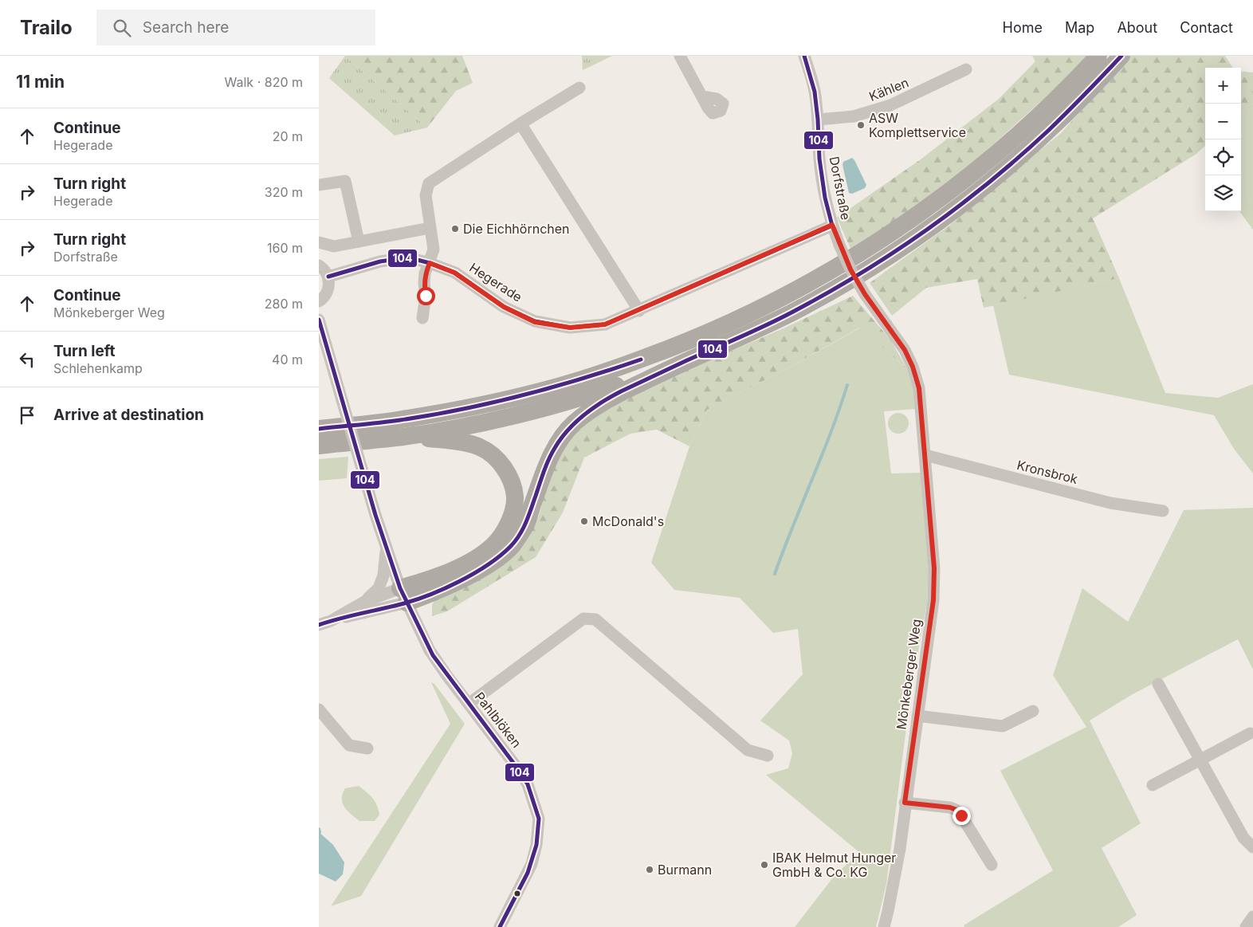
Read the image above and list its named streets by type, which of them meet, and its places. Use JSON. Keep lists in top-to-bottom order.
{
  "streets": {
    "street": [
      "Kählen",
      "Dorfstraße",
      "Hegerade",
      "Kronsbrok",
      "Mönkeberger Weg",
      "Pahlblöken"
    ]
  },
  "crossings": [
    ["Kählen", "Dorfstraße"],
    ["Dorfstraße", "Hegerade"],
    ["Dorfstraße", "Mönkeberger Weg"],
    ["Kronsbrok", "Mönkeberger Weg"]
  ],
  "places": [
    "ASW Komplettservice",
    "Die Eichhörnchen",
    "McDonald's",
    "IBAK Helmut Hunger GmbH & Co. KG",
    "Burmann"
  ],
  "lines": ["transit line 104"],
  "page": {
    "header": "Trailo",
    "search": "Search here",
    "nav": [
      "Home",
      "Map",
      "About",
      "Contact"
    ],
    "heading": ["11 min", "Walk · 820 m"],
    "map_buttons": ["+", "−"],
    "list": [
      ["Continue", "Hegerade", "20 m"],
      ["Turn right", "Hegerade", "320 m"],
      ["Turn right", "Dorfstraße", "160 m"],
      ["Continue", "Mönkeberger Weg", "280 m"],
      ["Turn left", "Schlehenkamp", "40 m"],
      "Arrive at destination"
    ]
  }
}
